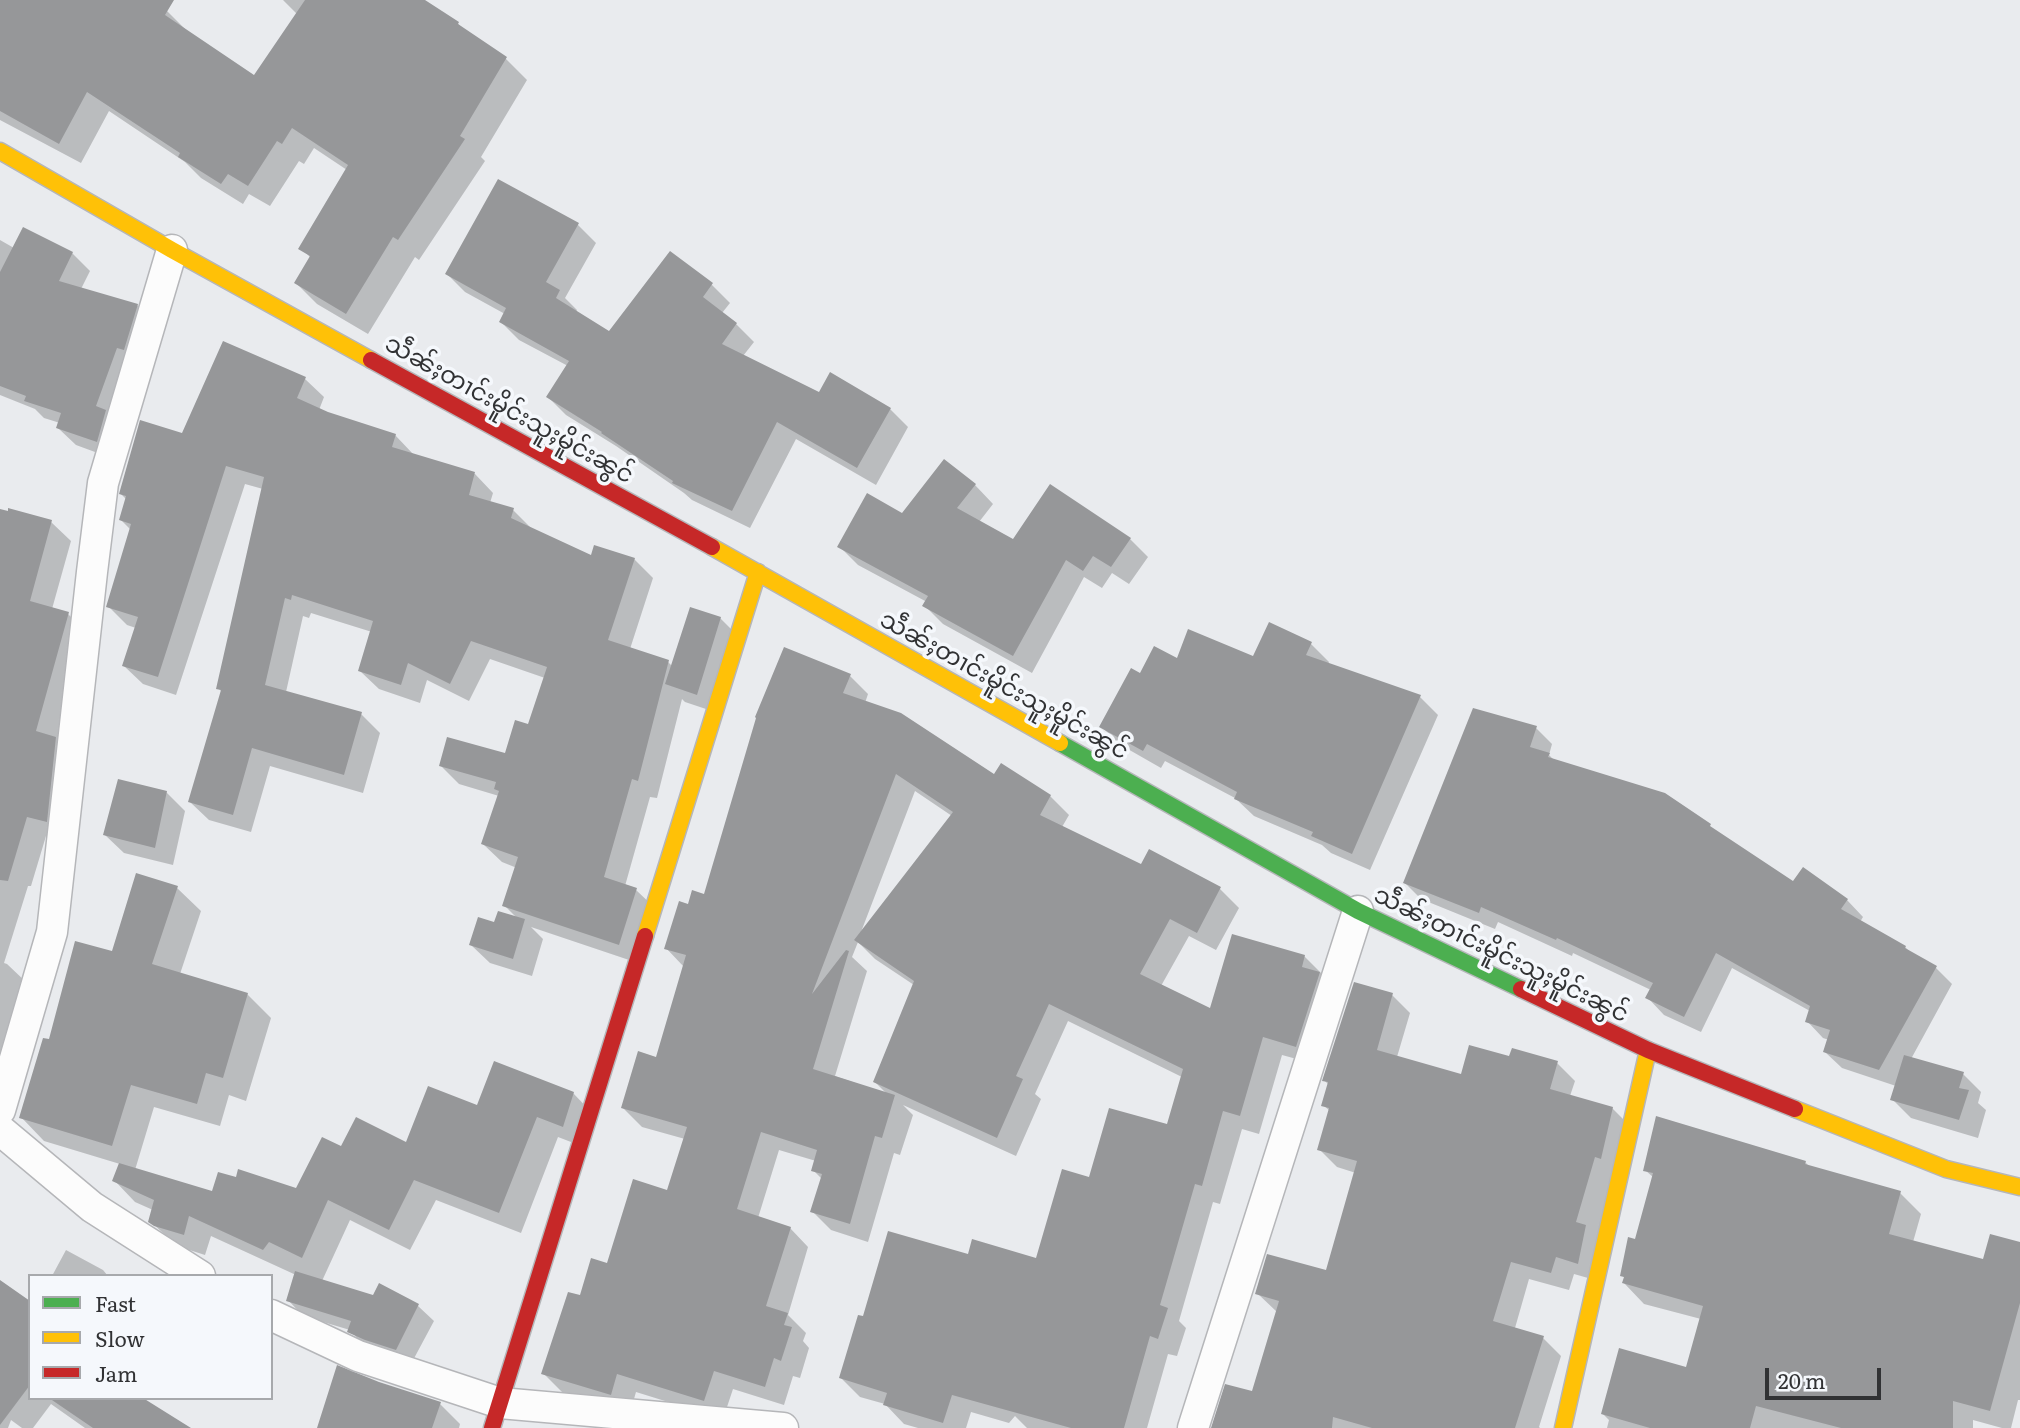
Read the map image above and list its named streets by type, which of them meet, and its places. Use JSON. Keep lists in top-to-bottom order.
{
  "streets": {
    "main road": ["သဵၼ်ႈတၢင်းမိူင်းသူႈမိူင်းၼွင်"]
  },
  "legend": ["Fast", "Slow", "Jam"],
  "scale_bar": "20 m"
}
